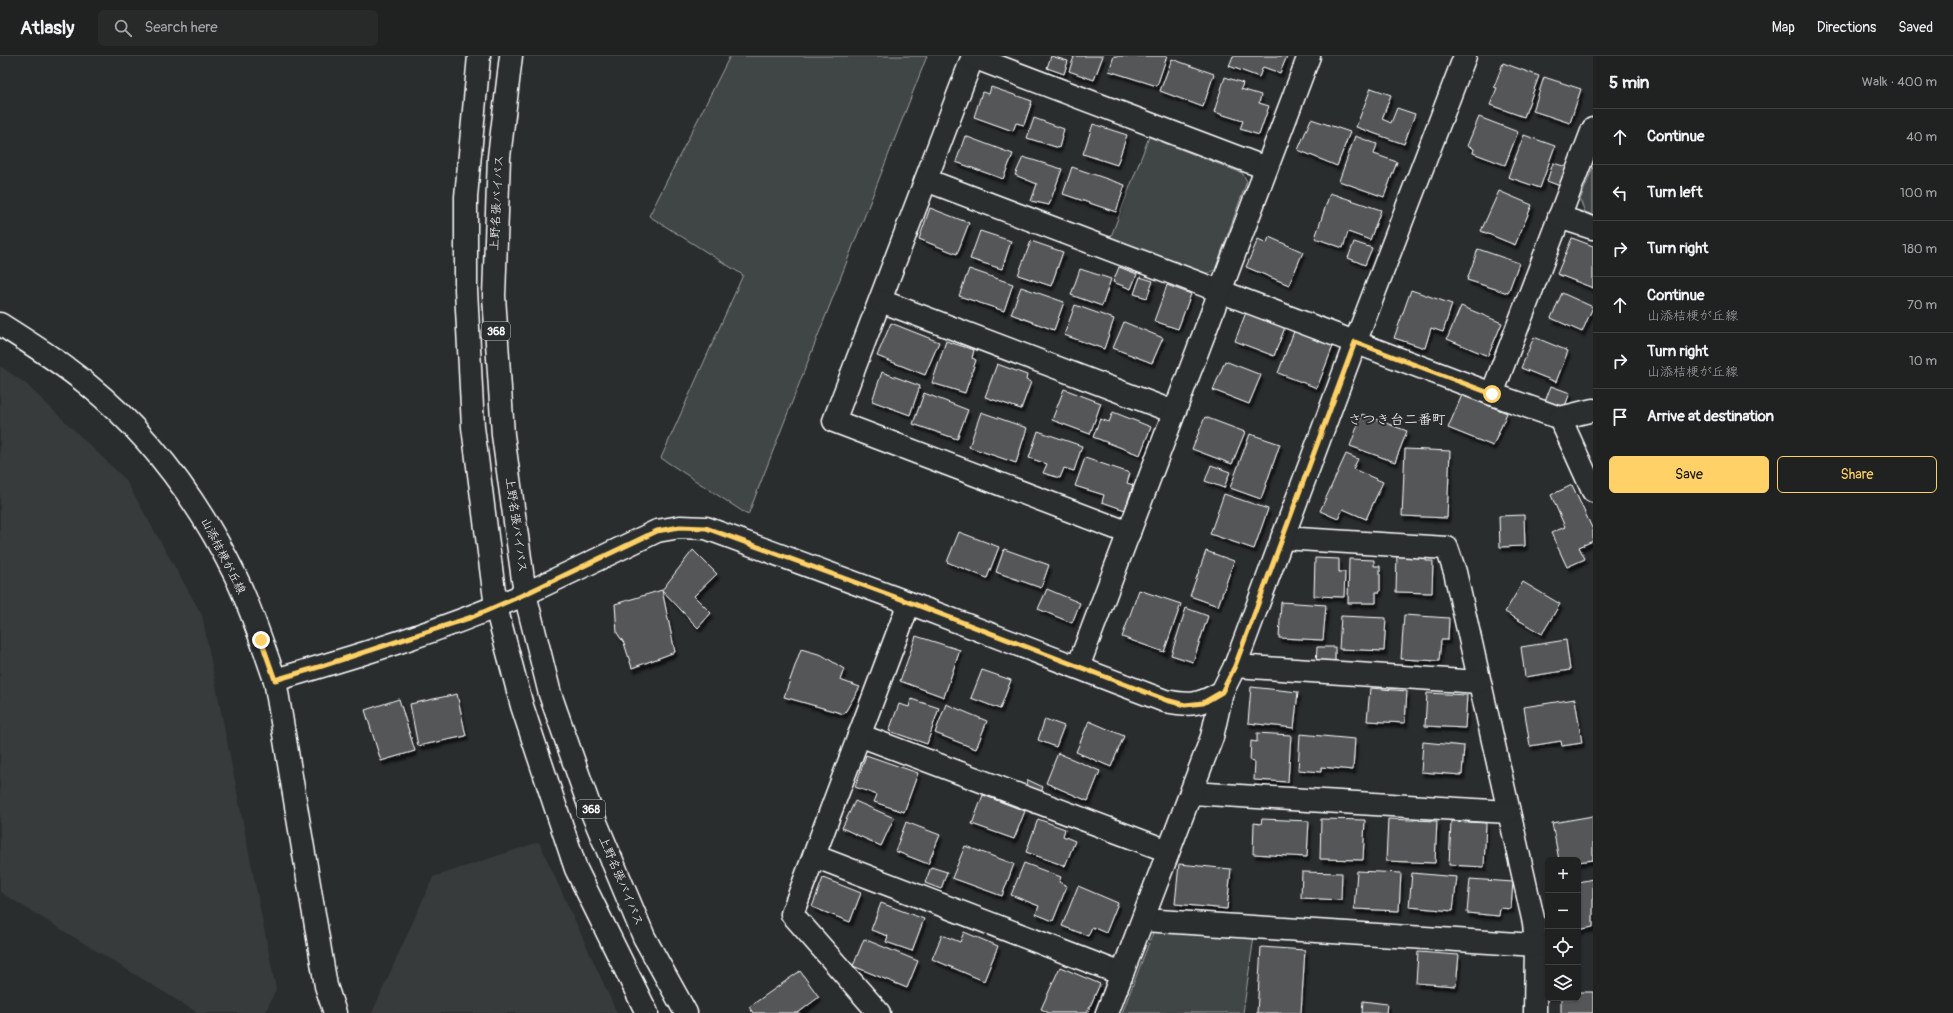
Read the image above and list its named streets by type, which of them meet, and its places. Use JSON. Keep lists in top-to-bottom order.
{
  "streets": {
    "main road": ["上野名張バイパス", "368", "山添桔梗が丘線"]
  },
  "districts": ["さつき台二番町"],
  "page": {
    "header": "Atlasly",
    "search": "Search here",
    "nav": ["Map", "Directions", "Saved"],
    "heading": ["5 min", "Walk · 400 m"],
    "list": [
      ["Continue", "40 m"],
      ["Turn left", "100 m"],
      ["Turn right", "180 m"],
      ["Continue", "山添桔梗が丘線", "70 m"],
      ["Turn right", "山添桔梗が丘線", "10 m"],
      "Arrive at destination"
    ],
    "buttons": ["Save", "Share"],
    "map_buttons": ["+", "−"]
  }
}
